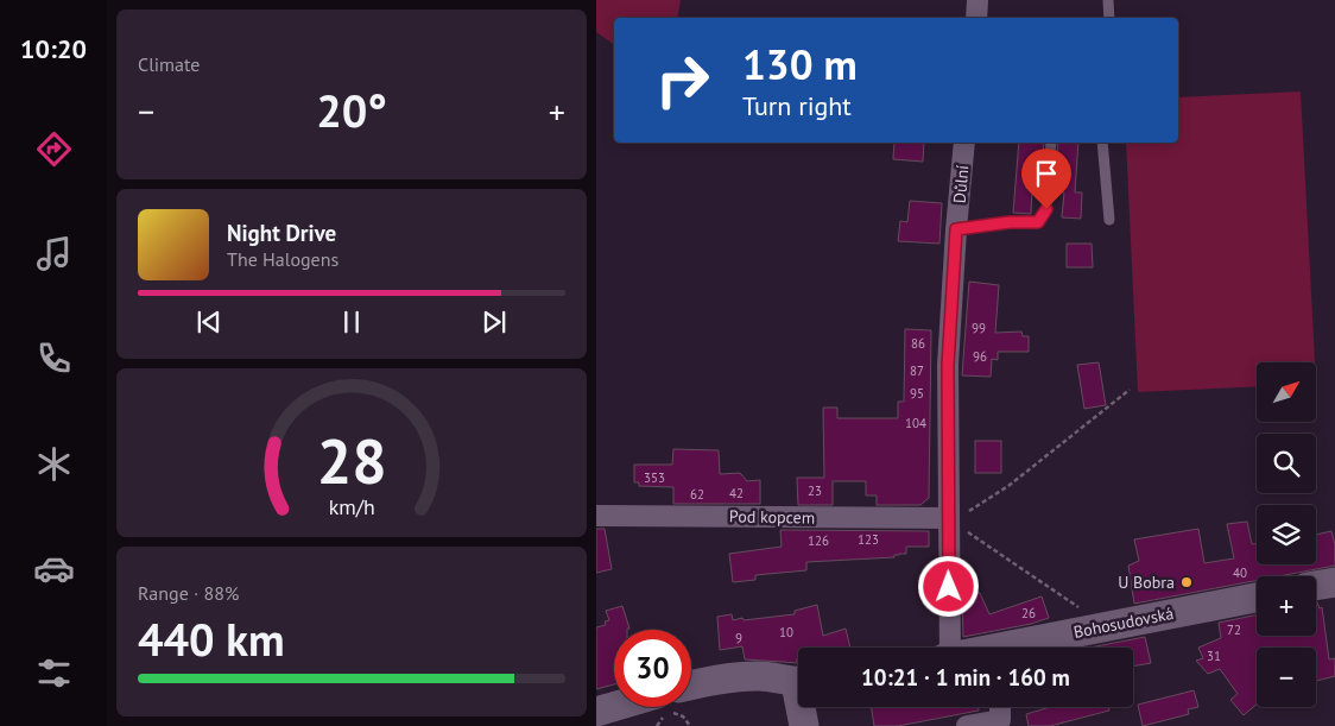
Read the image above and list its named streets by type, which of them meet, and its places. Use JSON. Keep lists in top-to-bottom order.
{
  "streets": {
    "street": ["Důlní", "Pod kopcem", "Bohosudovská"]
  },
  "crossings": [
    ["Důlní", "Pod kopcem"]
  ],
  "places": ["U Bobra"],
  "house_numbers": [
    "99",
    "86",
    "96",
    "87",
    "95",
    "104",
    "353",
    "23",
    "42",
    "62",
    "123",
    "126",
    "40",
    "26",
    "72",
    "10",
    "9",
    "31"
  ],
  "north": "top right",
  "page": {
    "tabs": "10:20",
    "tile": [
      "Climate",
      ["Range · 88%", "440 km"]
    ],
    "turn": ["130 m", "Turn right"],
    "heat": ["−", "20°", "+"],
    "song": ["Night Drive", "The Halogens"],
    "map_buttons": ["+", "−"],
    "limit": "30",
    "trip": "10:21 · 1 min · 160 m",
    "gauge": ["28", "km/h"]
  }
}
